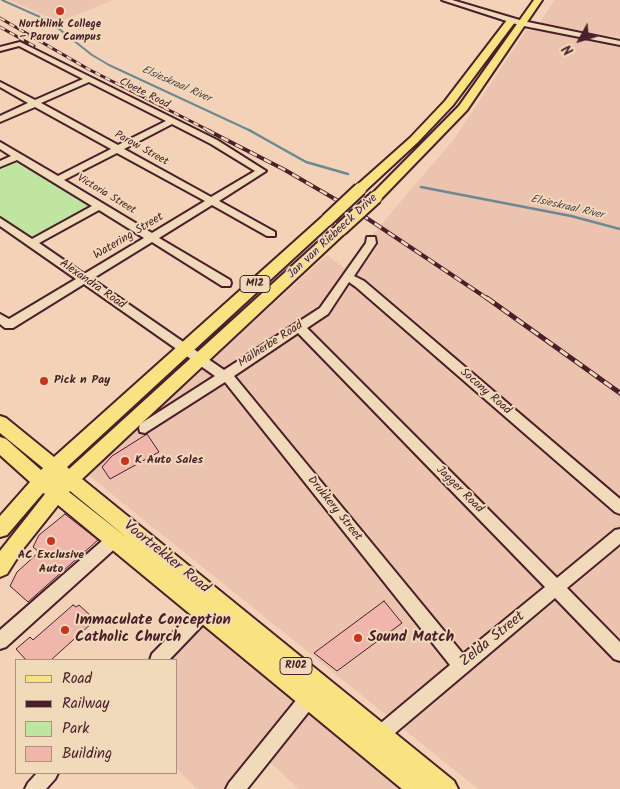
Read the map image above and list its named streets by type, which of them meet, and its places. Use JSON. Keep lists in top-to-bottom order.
{
  "streets": {
    "main road": [
      "Jan van Riebeeck Drive",
      "M12",
      "Voortrekker Road",
      "R102"
    ],
    "street": [
      "Cloete Road",
      "Parow Street",
      "Victoria Street",
      "Watering Street",
      "Alexandra Road",
      "Malherbe Road",
      "Socony Road",
      "Jagger Road",
      "Drukkery Street",
      "Zelda Street"
    ]
  },
  "crossings": [
    ["Cloete Road", "Watering Street"],
    ["Parow Street", "Watering Street"],
    ["Victoria Street", "Watering Street"],
    ["Watering Street", "Alexandra Road"],
    ["Jan van Riebeeck Drive", "M12"],
    ["Jan van Riebeeck Drive", "Alexandra Road"],
    ["Jan van Riebeeck Drive", "Drukkery Street"],
    ["Jan van Riebeeck Drive", "Voortrekker Road"],
    ["M12", "Voortrekker Road"],
    ["Alexandra Road", "Drukkery Street"],
    ["Malherbe Road", "Socony Road"],
    ["Malherbe Road", "Jagger Road"],
    ["Malherbe Road", "Drukkery Street"],
    ["Jagger Road", "Zelda Street"],
    ["Drukkery Street", "Zelda Street"],
    ["Voortrekker Road", "Zelda Street"]
  ],
  "water": ["Elsieskraal River"],
  "places": [
    "Northlink College – Parow Campus",
    "Pick n Pay",
    "K Auto Sales",
    "AC Exclusive Auto",
    "Immaculate Conception Catholic Church",
    "Sound Match"
  ],
  "legend": [
    "Road",
    "Railway",
    "Park",
    "Building"
  ],
  "north": "bottom left"
}
